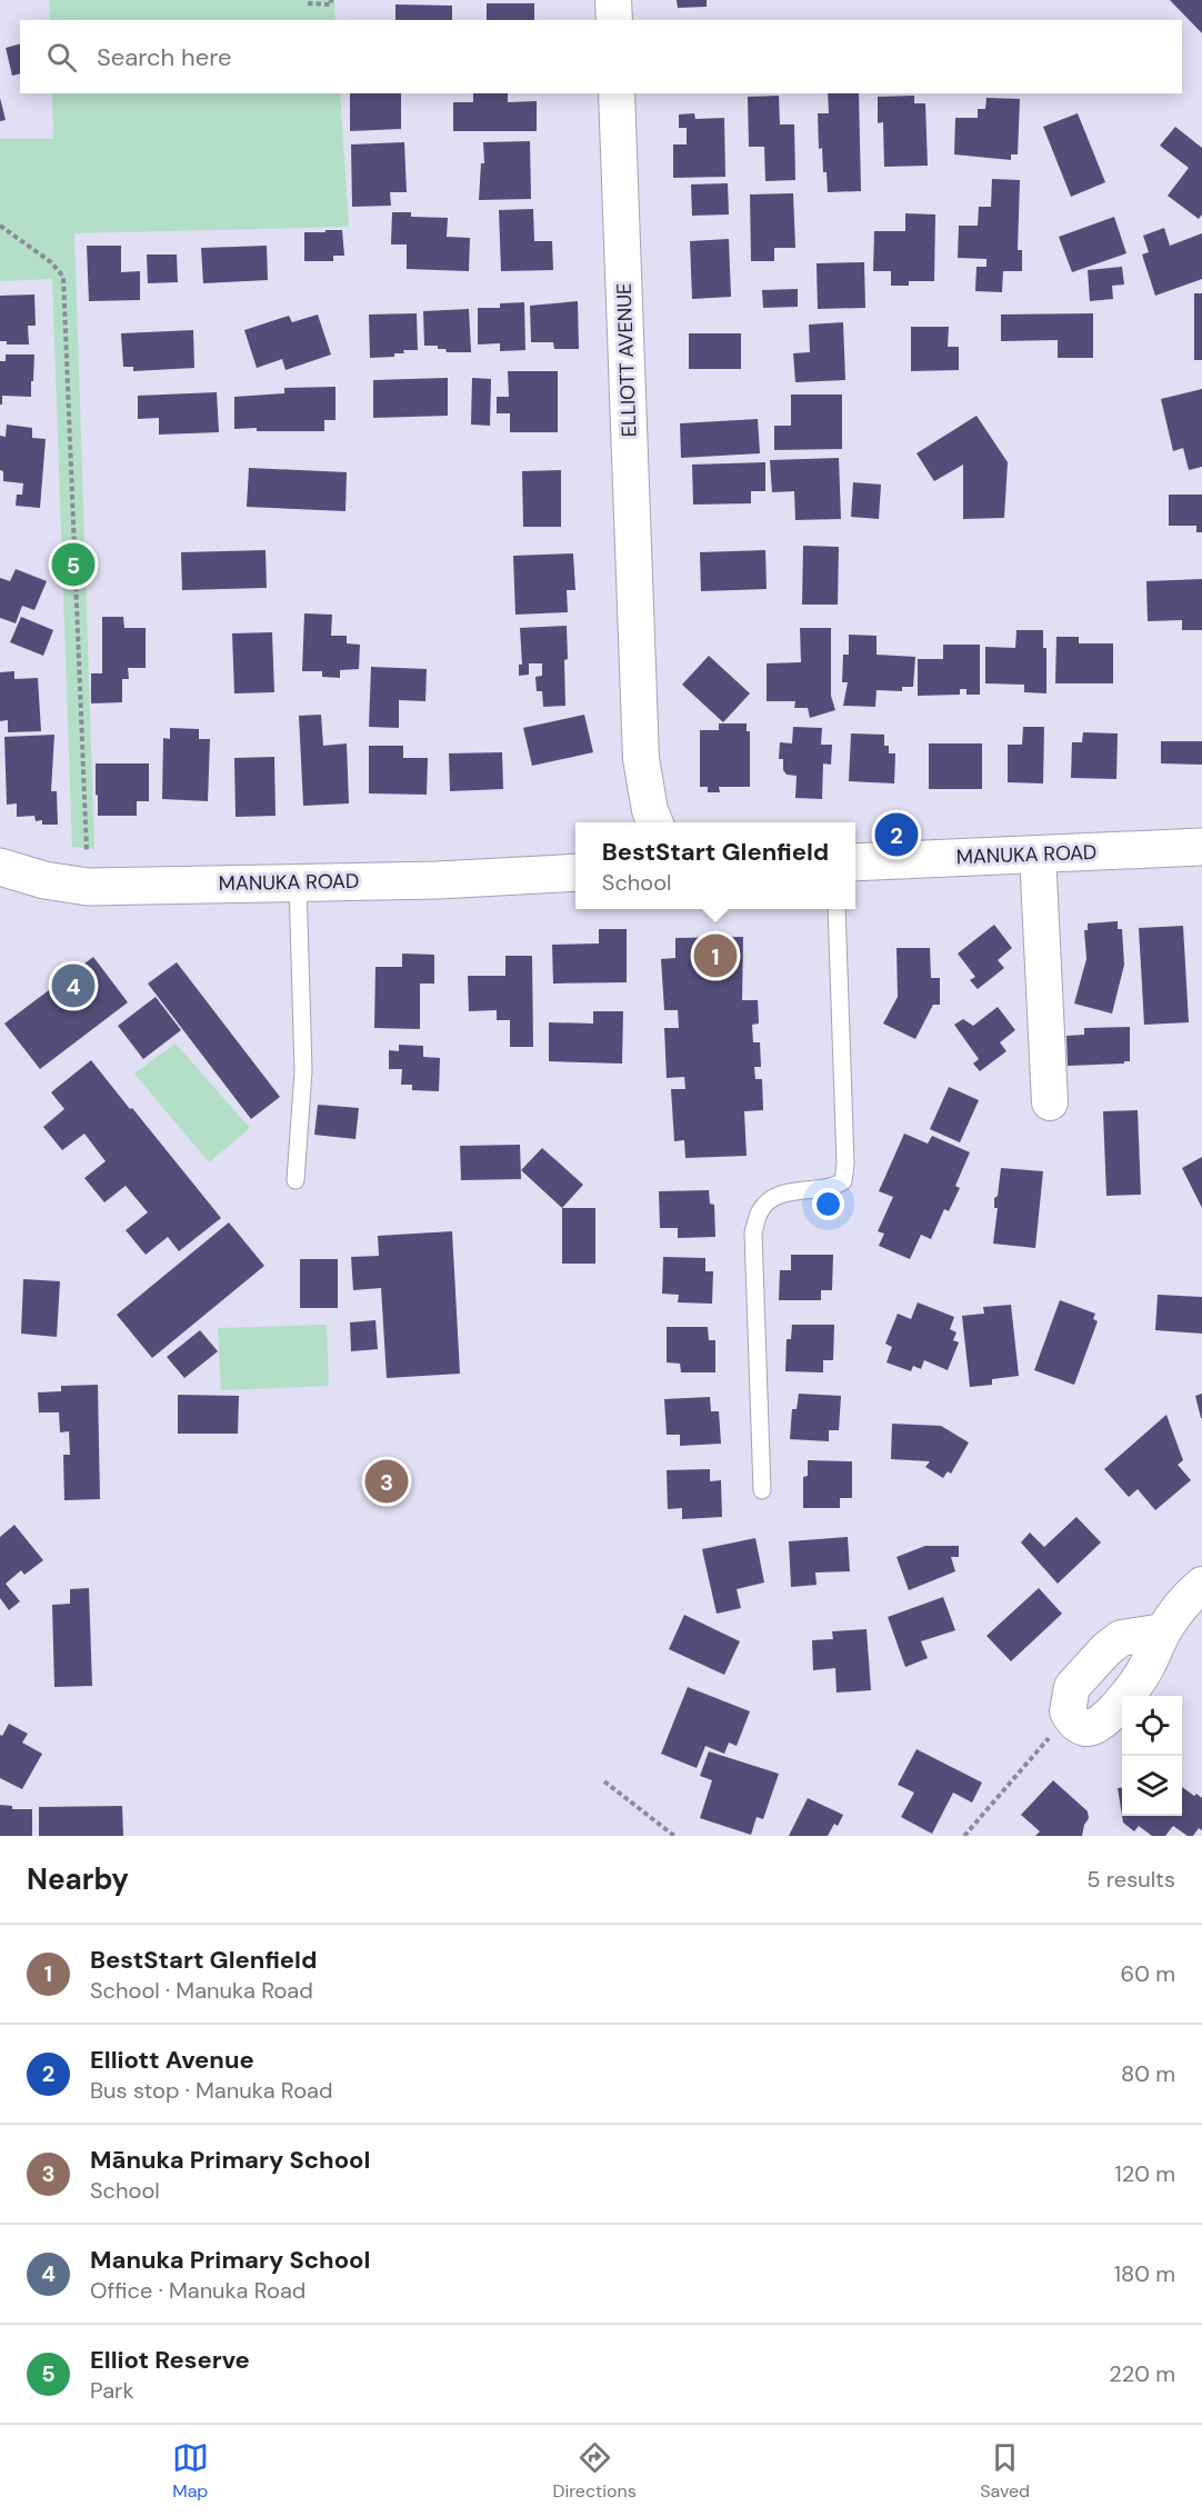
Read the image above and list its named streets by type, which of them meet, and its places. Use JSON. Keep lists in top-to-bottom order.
{
  "streets": {
    "street": ["ELLIOTT AVENUE", "MANUKA ROAD"]
  },
  "page": {
    "search": "Search here",
    "pins": [
      "5",
      "2",
      "1",
      "4",
      "3"
    ],
    "popup": ["BestStart Glenfield", "School"],
    "heading": ["Nearby", "5 results"],
    "list": [
      {
        "mark": "1",
        "name": "BestStart Glenfield",
        "note": "School · Manuka Road",
        "value": "60 m"
      },
      {
        "mark": "2",
        "name": "Elliott Avenue",
        "note": "Bus stop · Manuka Road",
        "value": "80 m"
      },
      {
        "mark": "3",
        "name": "Mānuka Primary School",
        "note": "School",
        "value": "120 m"
      },
      {
        "mark": "4",
        "name": "Manuka Primary School",
        "note": "Office · Manuka Road",
        "value": "180 m"
      },
      {
        "mark": "5",
        "name": "Elliot Reserve",
        "note": "Park",
        "value": "220 m"
      }
    ],
    "nav": ["Map", "Directions", "Saved"]
  }
}
